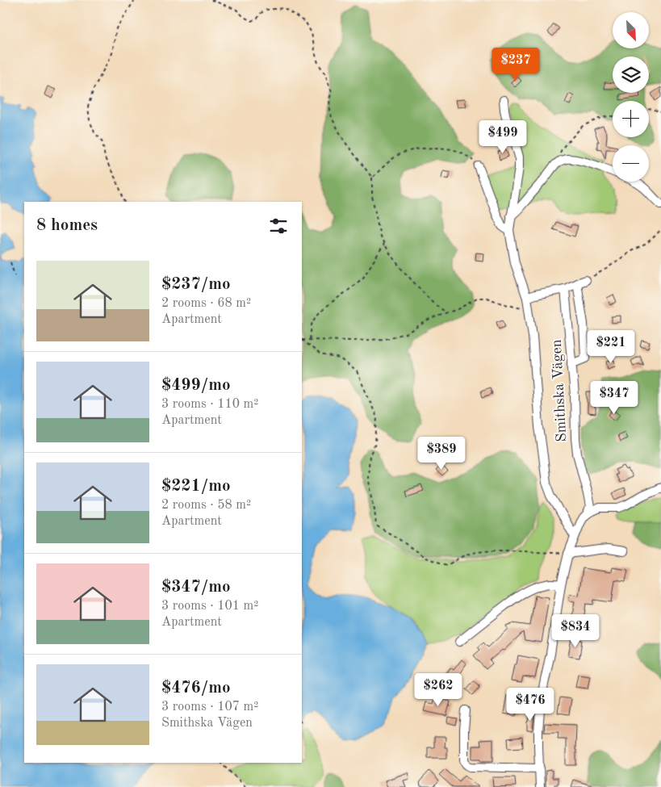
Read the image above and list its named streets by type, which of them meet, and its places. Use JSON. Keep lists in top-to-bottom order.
{
  "streets": {
    "street": ["Smithska Vägen"]
  },
  "north": "bottom right",
  "page": {
    "map_buttons": ["+", "−"],
    "price": [
      "$237",
      "$499",
      "$221",
      "$347",
      "$389",
      "$834",
      "$262",
      "$476"
    ],
    "heading": "8 homes",
    "list": [
      {
        "name": "$237/mo",
        "note": "2 rooms · 68 m² · Apartment"
      },
      {
        "name": "$499/mo",
        "note": "3 rooms · 110 m² · Apartment"
      },
      {
        "name": "$221/mo",
        "note": "2 rooms · 58 m² · Apartment"
      },
      {
        "name": "$347/mo",
        "note": "3 rooms · 101 m² · Apartment"
      },
      {
        "name": "$476/mo",
        "note": "3 rooms · 107 m² · Smithska Vägen"
      }
    ]
  }
}
